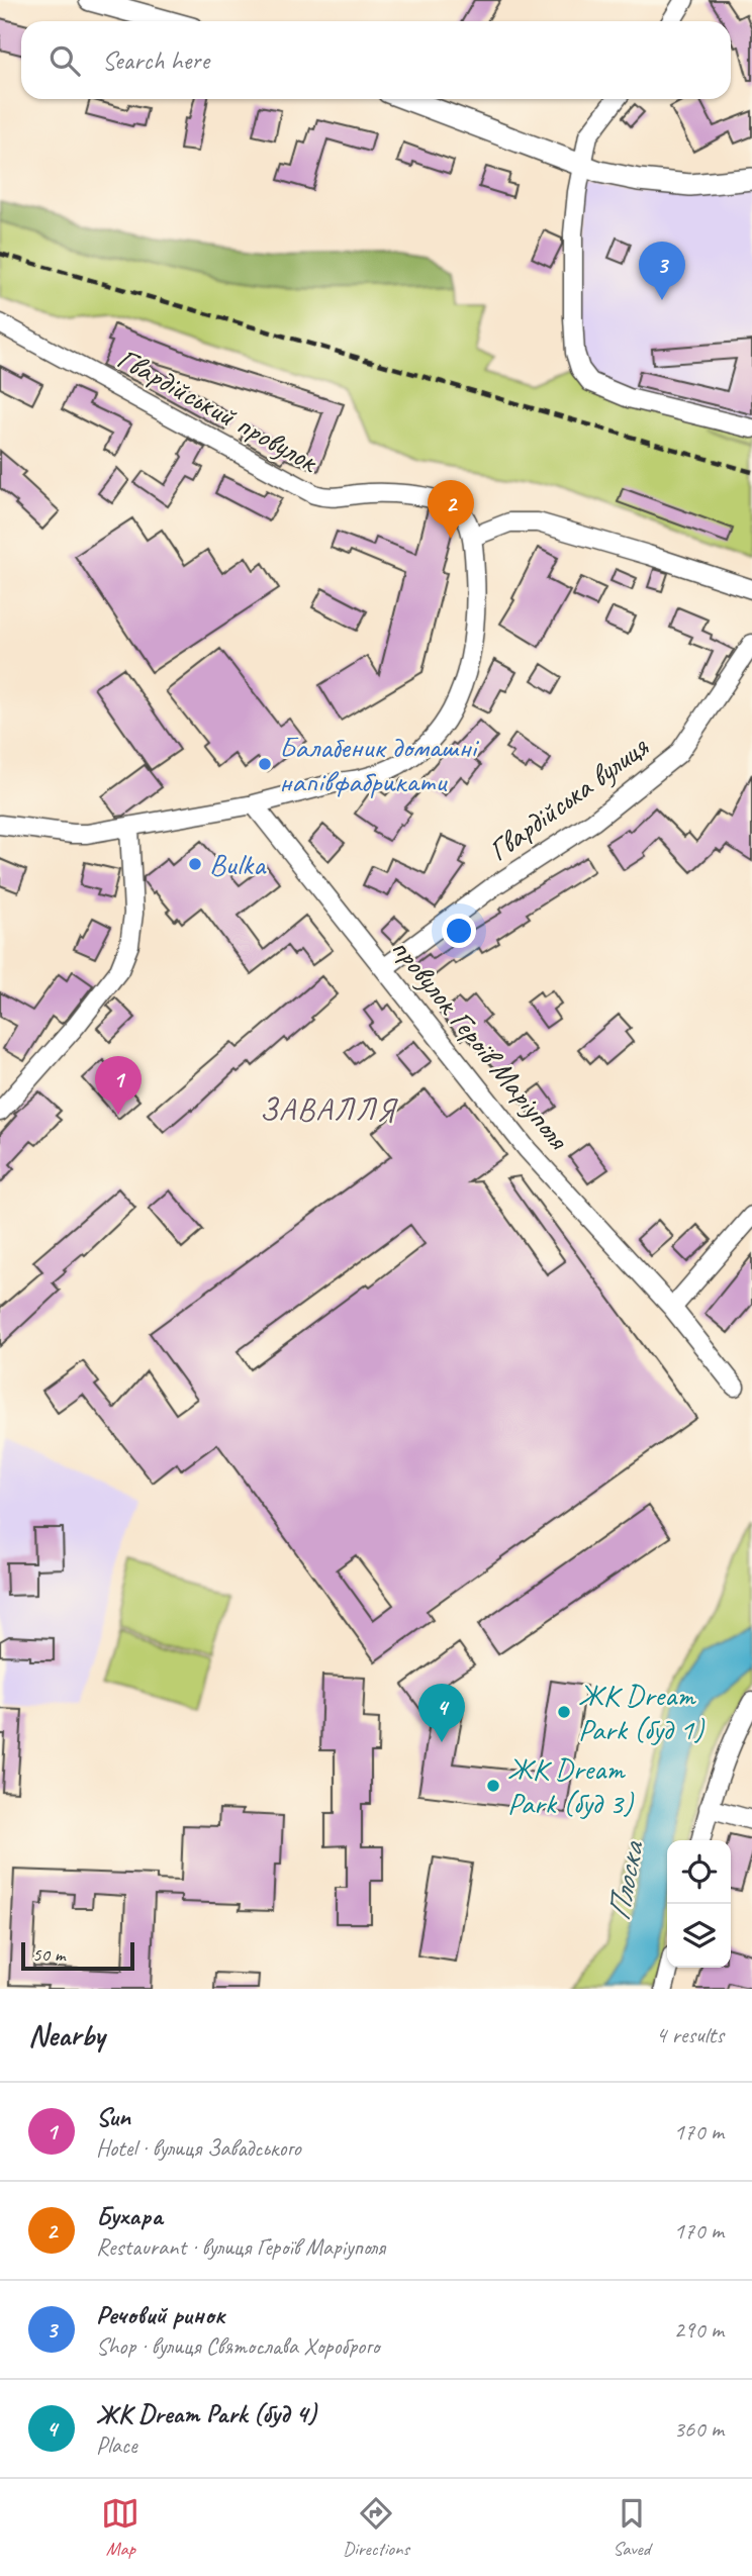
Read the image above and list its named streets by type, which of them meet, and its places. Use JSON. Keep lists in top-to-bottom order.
{
  "streets": {
    "street": ["Гвардійський провулок", "Гвардійська вулиця", "провулок Героїв Маріуполя"]
  },
  "crossings": [
    ["Гвардійська вулиця", "провулок Героїв Маріуполя"]
  ],
  "districts": ["ЗАВАЛЛЯ"],
  "water": ["Плоска"],
  "places": [
    "Балабеник домашні напівфабрикати",
    "Bulka",
    "ЖК Dream Park (буд 1)",
    "ЖК Dream Park (буд 3)"
  ],
  "scale_bar": "50 m",
  "page": {
    "search": "Search here",
    "pins": [
      "3",
      "2",
      "1",
      "4"
    ],
    "scale": "50 m",
    "heading": ["Nearby", "4 results"],
    "list": [
      {
        "mark": "1",
        "name": "Sun",
        "note": "Hotel · вулиця Завадського",
        "value": "170 m"
      },
      {
        "mark": "2",
        "name": "Бухара",
        "note": "Restaurant · вулиця Героїв Маріуполя",
        "value": "170 m"
      },
      {
        "mark": "3",
        "name": "Речовий ринок",
        "note": "Shop · вулиця Святослава Хороброго",
        "value": "290 m"
      },
      {
        "mark": "4",
        "name": "ЖК Dream Park (буд 4)",
        "note": "Place",
        "value": "360 m"
      }
    ],
    "nav": ["Map", "Directions", "Saved"]
  }
}
